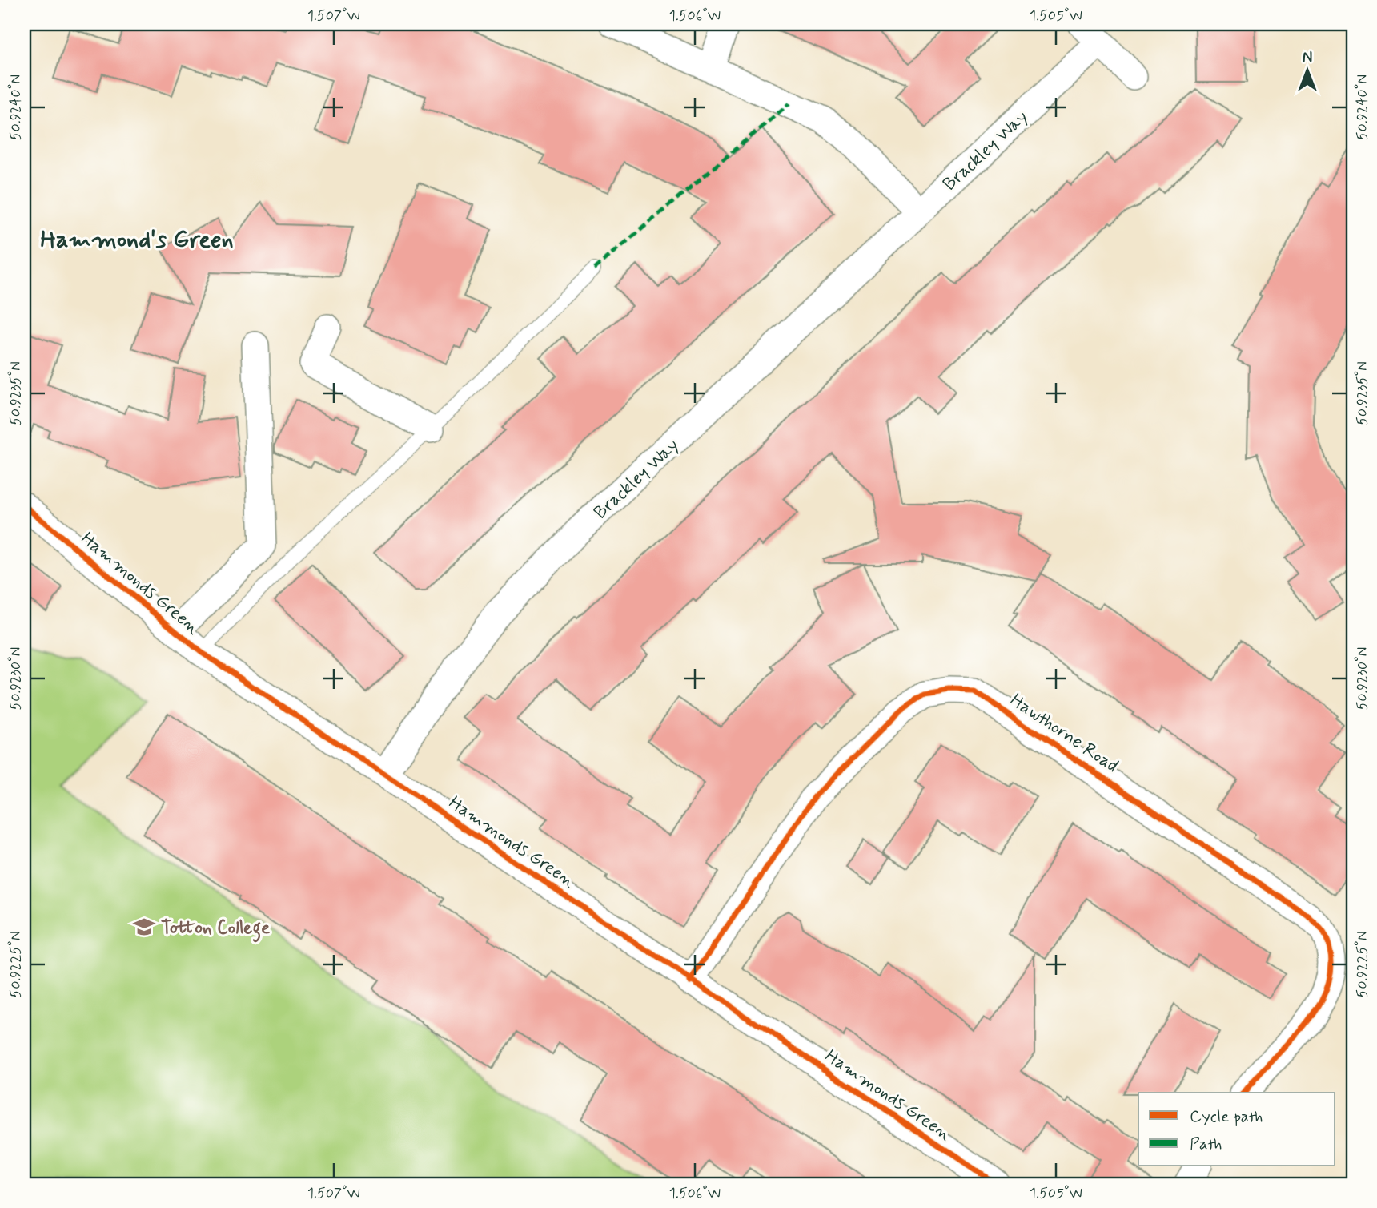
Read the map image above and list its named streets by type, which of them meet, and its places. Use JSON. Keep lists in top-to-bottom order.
{
  "streets": {
    "street": ["Brackley Way", "Hammonds Green", "Hawthorne Road"]
  },
  "crossings": [
    ["Brackley Way", "Hammonds Green"],
    ["Hammonds Green", "Hawthorne Road"]
  ],
  "districts": ["Hammond's Green"],
  "places": {
    "school or university": ["Totton College"]
  },
  "legend": ["Cycle path", "Path"],
  "north": "top",
  "coordinates": [
    "1.507°W",
    "1.506°W",
    "1.505°W",
    "50.9240°N",
    "50.9235°N",
    "50.9230°N",
    "50.9225°N"
  ]
}
